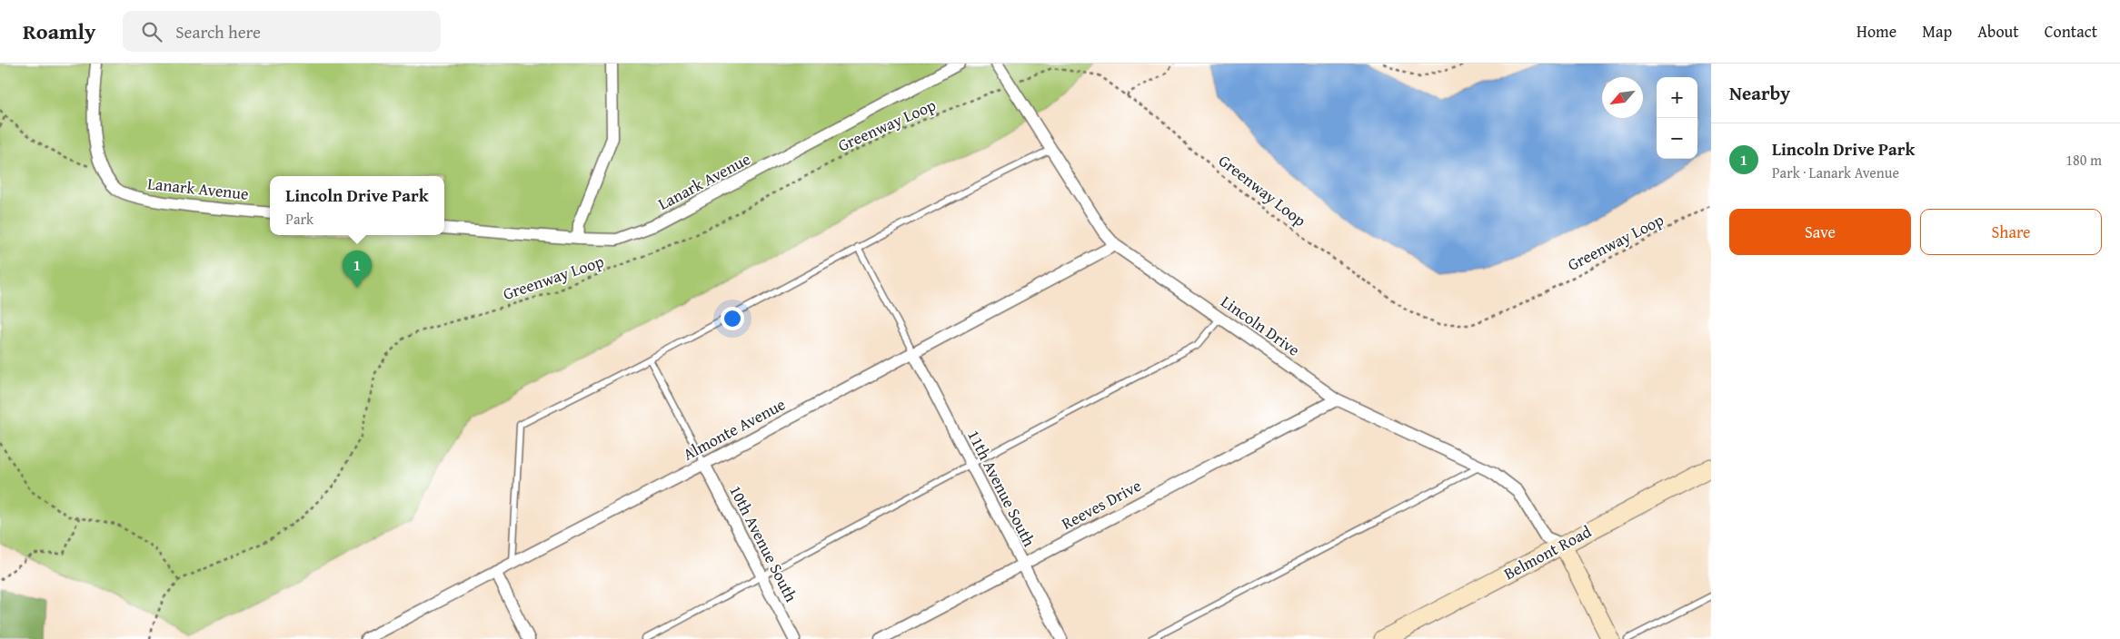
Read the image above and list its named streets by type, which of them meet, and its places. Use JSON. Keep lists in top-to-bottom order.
{
  "streets": {
    "street": [
      "Lanark Avenue",
      "Lincoln Drive",
      "Almonte Avenue",
      "11th Avenue South",
      "Reeves Drive",
      "10th Avenue South",
      "Belmont Road"
    ],
    "path": ["Greenway Loop"]
  },
  "crossings": [
    ["Greenway Loop", "Lincoln Drive"],
    ["Lincoln Drive", "Almonte Avenue"],
    ["Lincoln Drive", "Reeves Drive"],
    ["Lincoln Drive", "Belmont Road"],
    ["Almonte Avenue", "11th Avenue South"],
    ["Almonte Avenue", "10th Avenue South"],
    ["11th Avenue South", "Reeves Drive"]
  ],
  "north": "bottom left",
  "page": {
    "header": "Roamly",
    "search": "Search here",
    "nav": [
      "Home",
      "Map",
      "About",
      "Contact"
    ],
    "heading": "Nearby",
    "map_buttons": ["+", "−"],
    "list": [
      {
        "mark": "1",
        "name": "Lincoln Drive Park",
        "note": "Park · Lanark Avenue",
        "value": "180 m"
      }
    ],
    "popup": ["Lincoln Drive Park", "Park"],
    "buttons": ["Save", "Share"],
    "pins": "1"
  }
}
